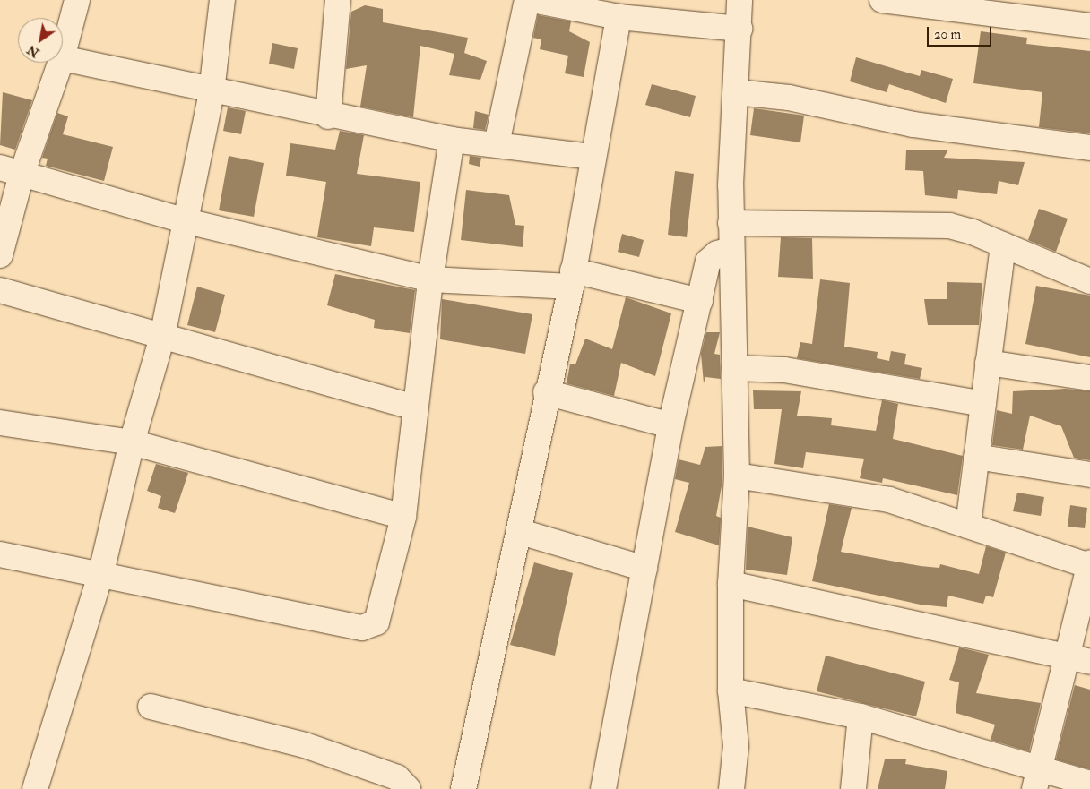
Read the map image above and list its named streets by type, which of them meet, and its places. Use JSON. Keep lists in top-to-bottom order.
{
  "scale_bar": "20 m",
  "north": "bottom left"
}
